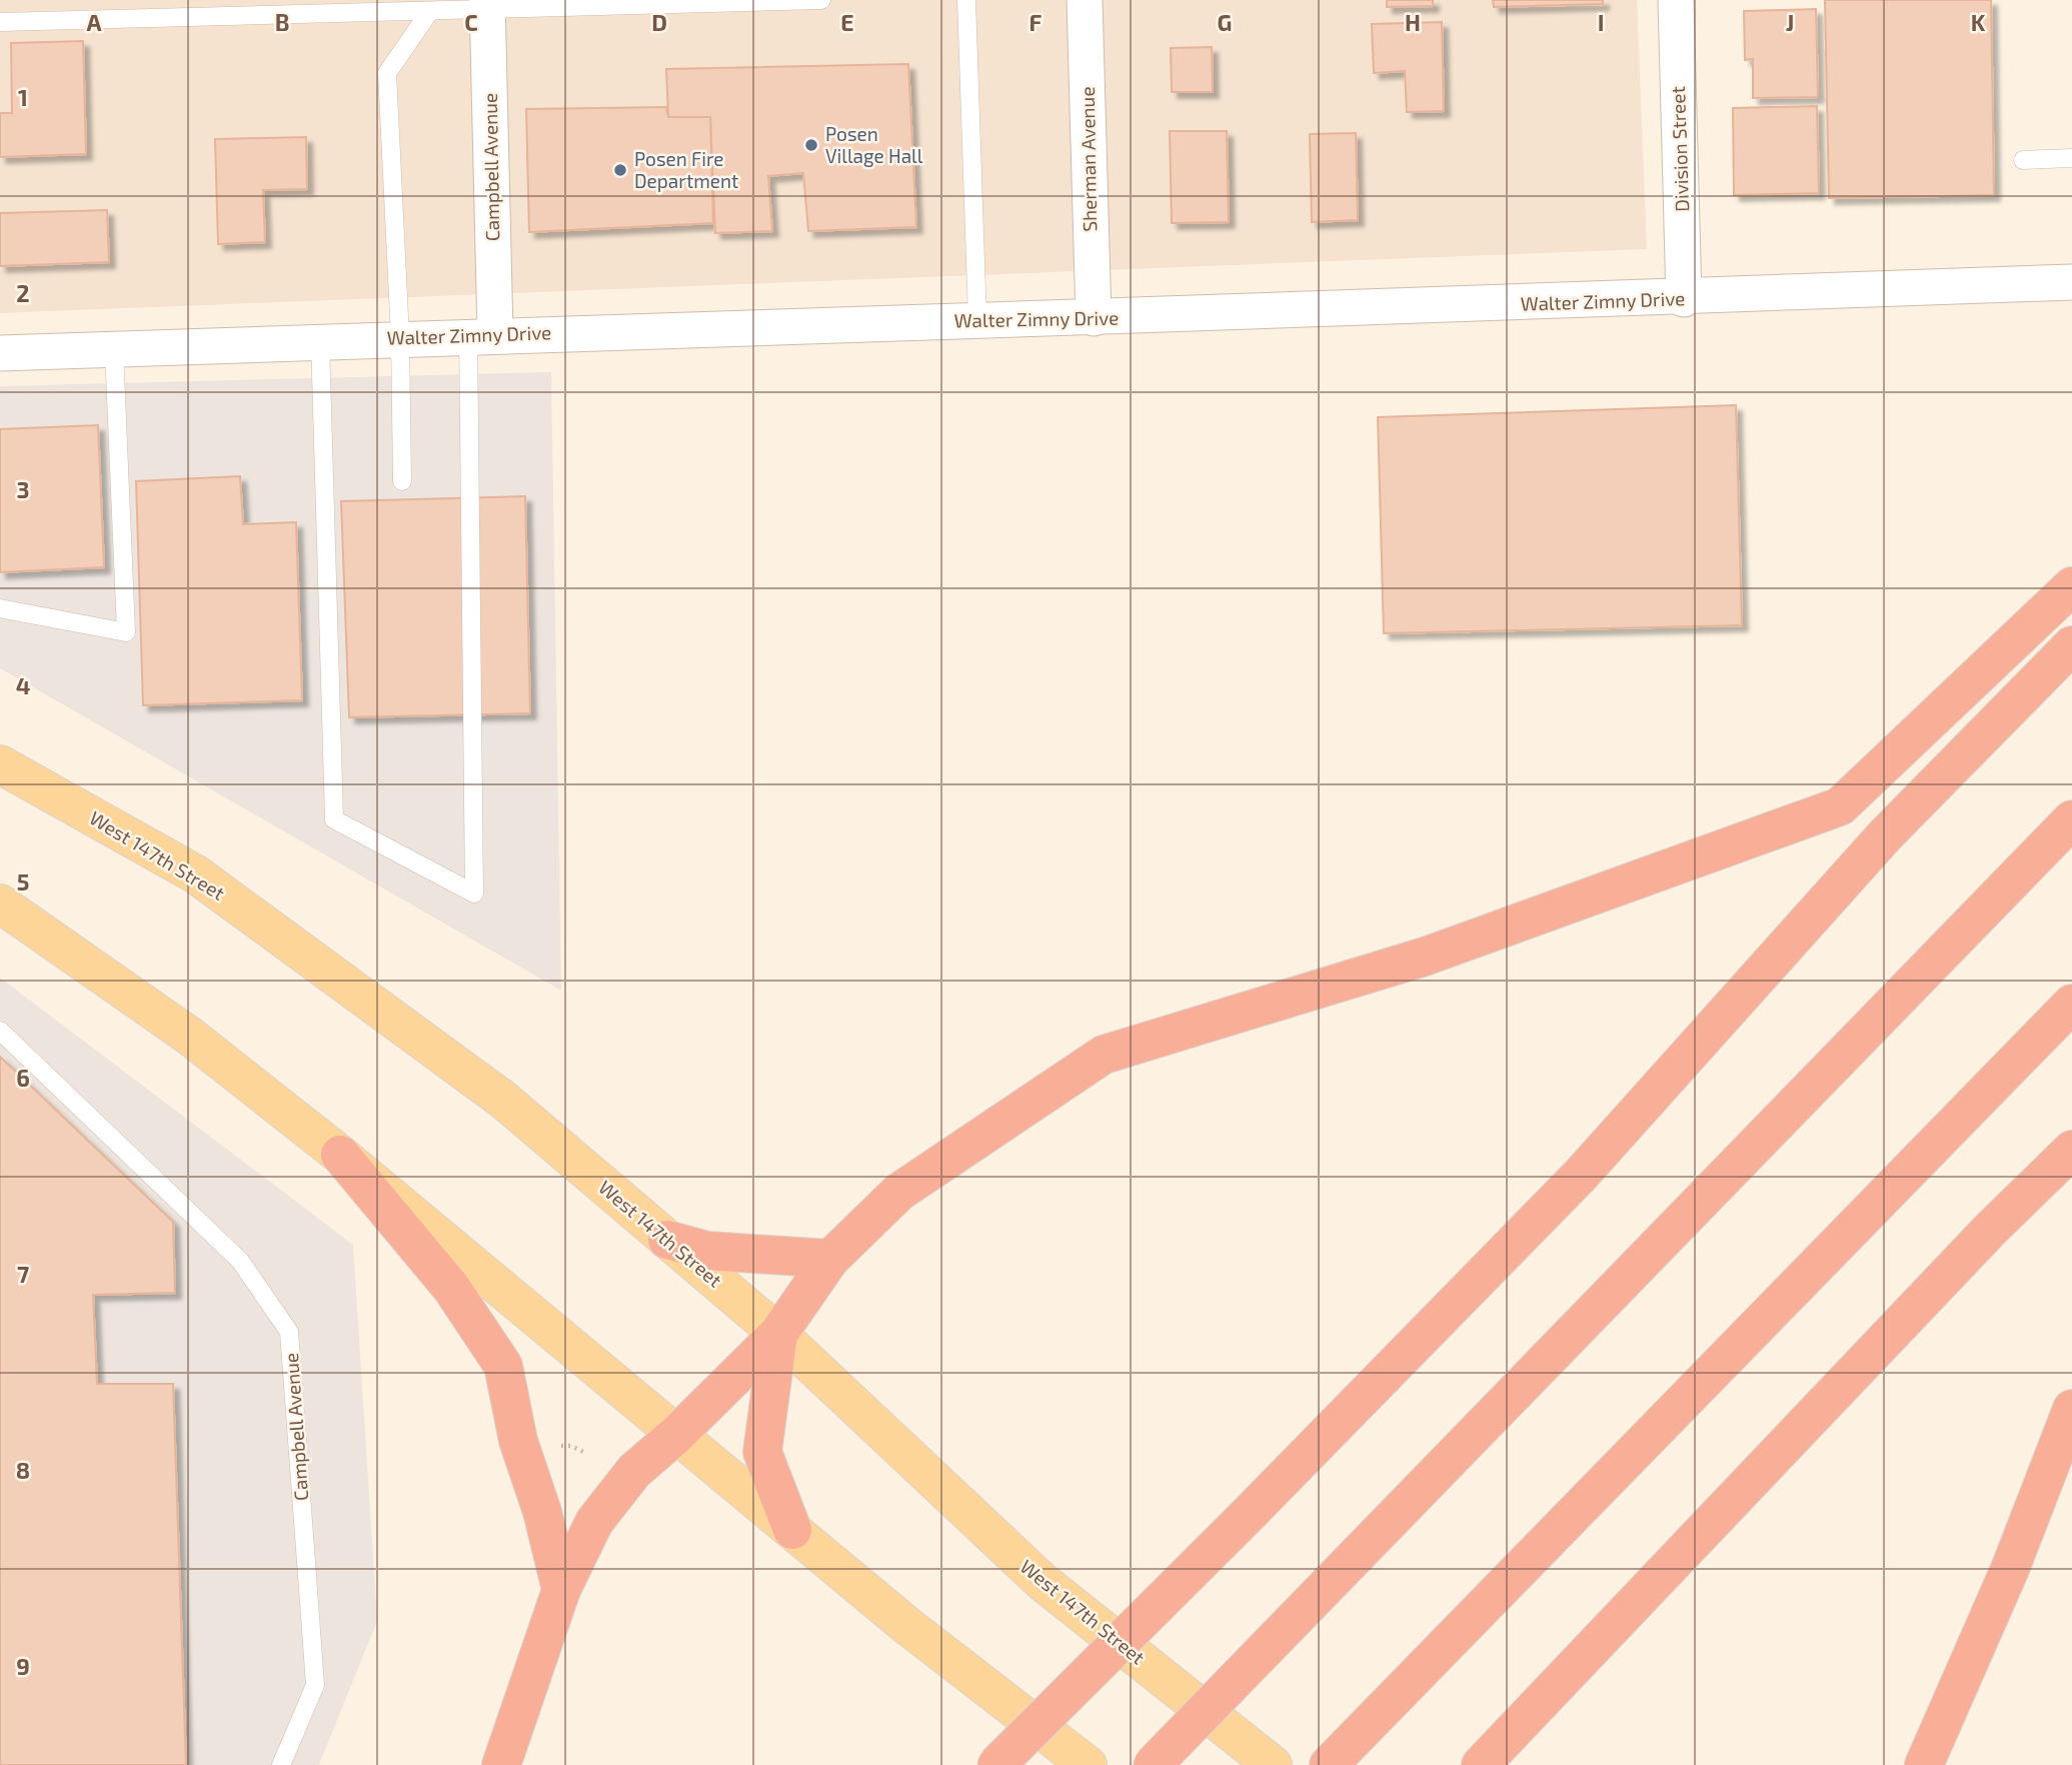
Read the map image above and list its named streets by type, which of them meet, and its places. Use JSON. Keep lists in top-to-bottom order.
{
  "streets": {
    "main road": ["West 147th Street"],
    "street": [
      "Division Street",
      "Sherman Avenue",
      "Campbell Avenue",
      "Walter Zimny Drive"
    ]
  },
  "crossings": [
    ["Division Street", "Walter Zimny Drive"],
    ["Sherman Avenue", "Walter Zimny Drive"],
    ["Campbell Avenue", "Walter Zimny Drive"]
  ],
  "places": ["Posen Village Hall", "Posen Fire Department"],
  "grid": {
    "columns": [
      "A",
      "B",
      "C",
      "D",
      "E",
      "F",
      "G",
      "H",
      "I",
      "J",
      "K"
    ],
    "rows": [
      "1",
      "2",
      "3",
      "4",
      "5",
      "6",
      "7",
      "8",
      "9"
    ]
  }
}
